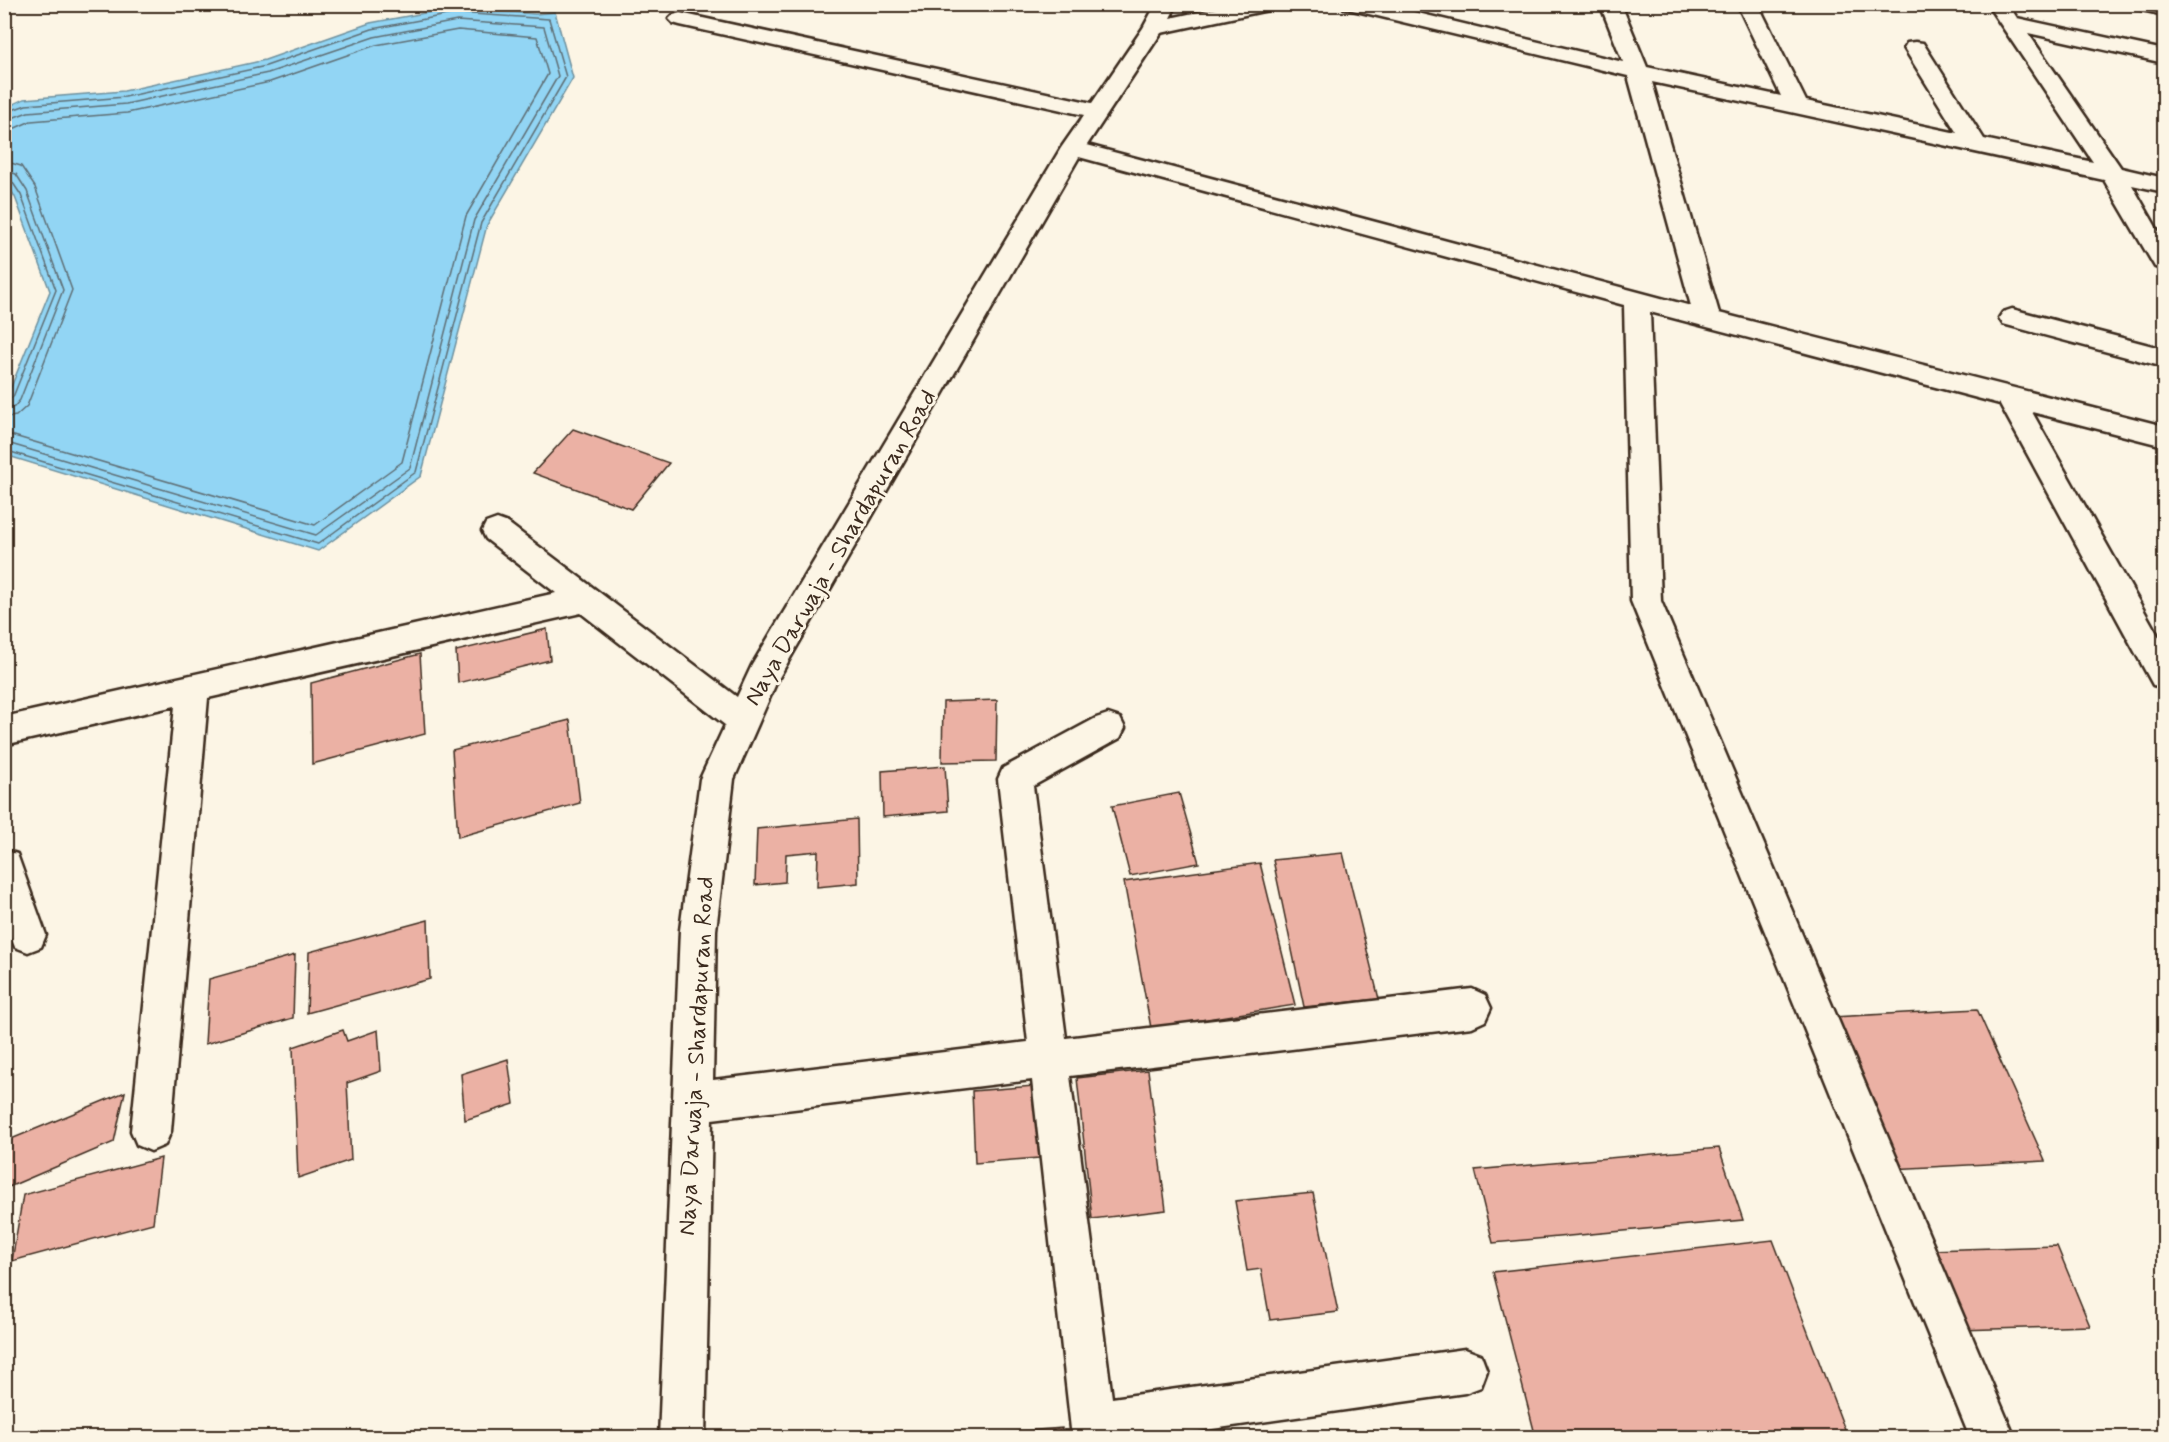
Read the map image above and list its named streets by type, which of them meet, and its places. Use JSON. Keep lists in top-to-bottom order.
{
  "streets": {
    "street": ["Naya Darwaja - Shardapuran Road"]
  }
}
